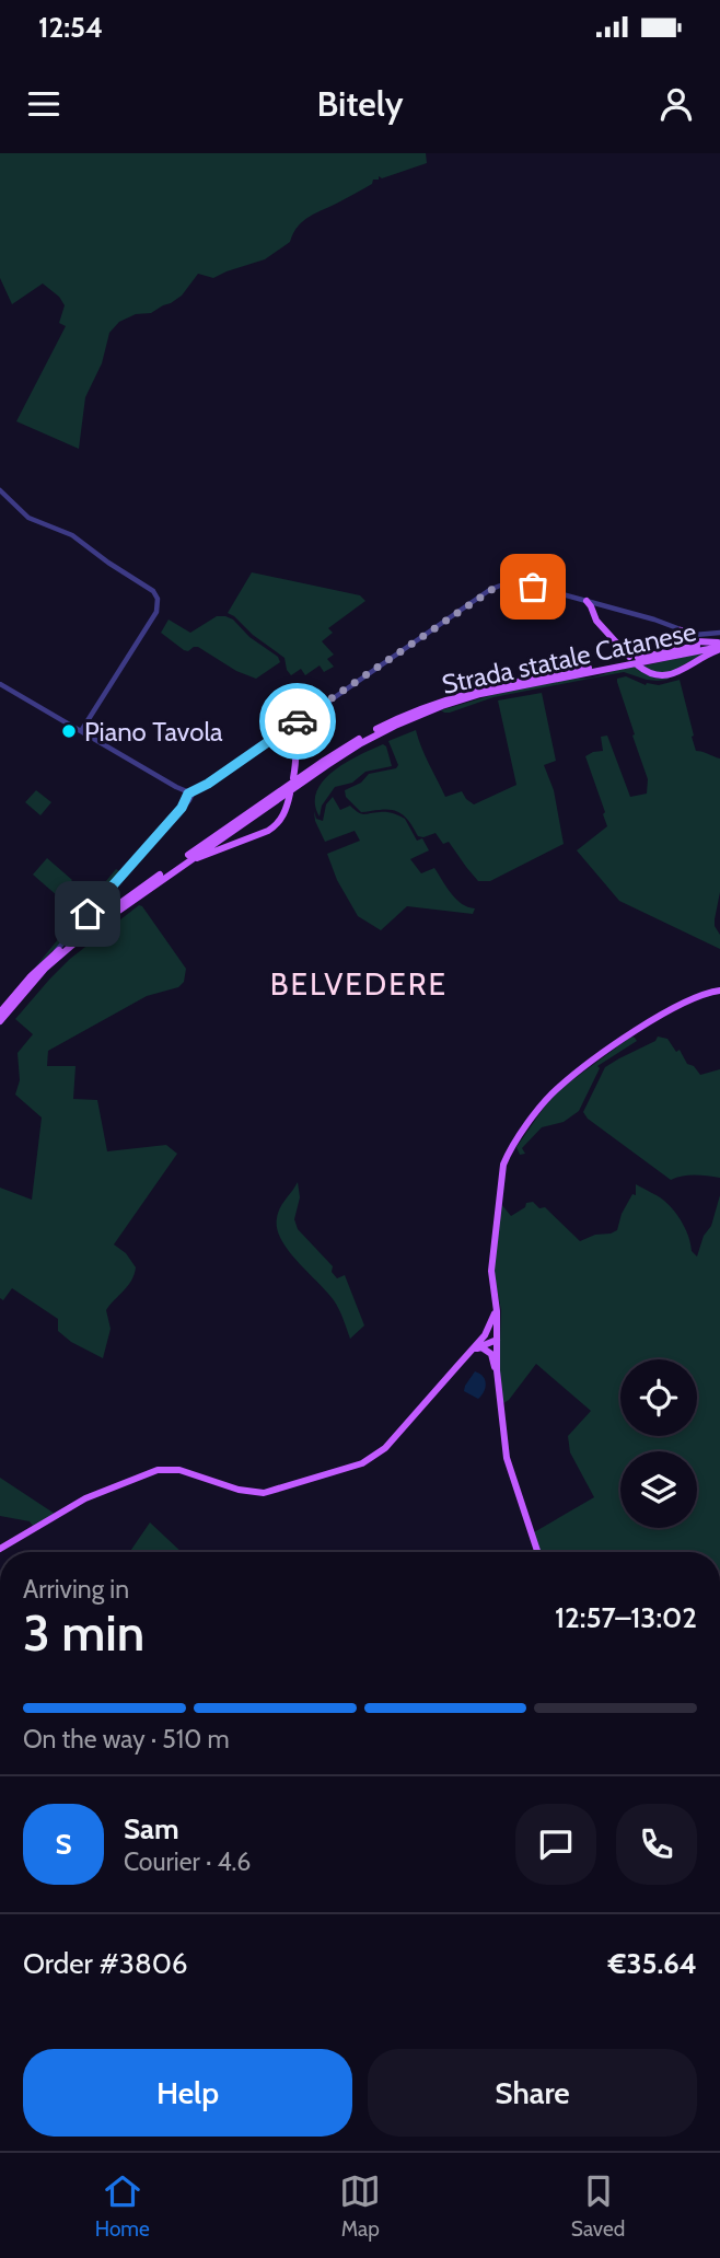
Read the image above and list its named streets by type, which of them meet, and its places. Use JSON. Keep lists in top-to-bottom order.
{
  "streets": {
    "main road": ["Strada statale Catanese"]
  },
  "districts": ["BELVEDERE"],
  "places": ["Piano Tavola"],
  "page": {
    "status": "12:54",
    "header": "Bitely",
    "heading": ["3 min", "Arriving in", "12:57–13:02"],
    "panel": [
      "Sam",
      "Courier · 4.6",
      "Order #3806",
      "€35.64"
    ],
    "bar": "On the way · 510 m",
    "round": "S",
    "buttons": ["Help", "Share"],
    "tabs": ["Home", "Map", "Saved"]
  }
}
